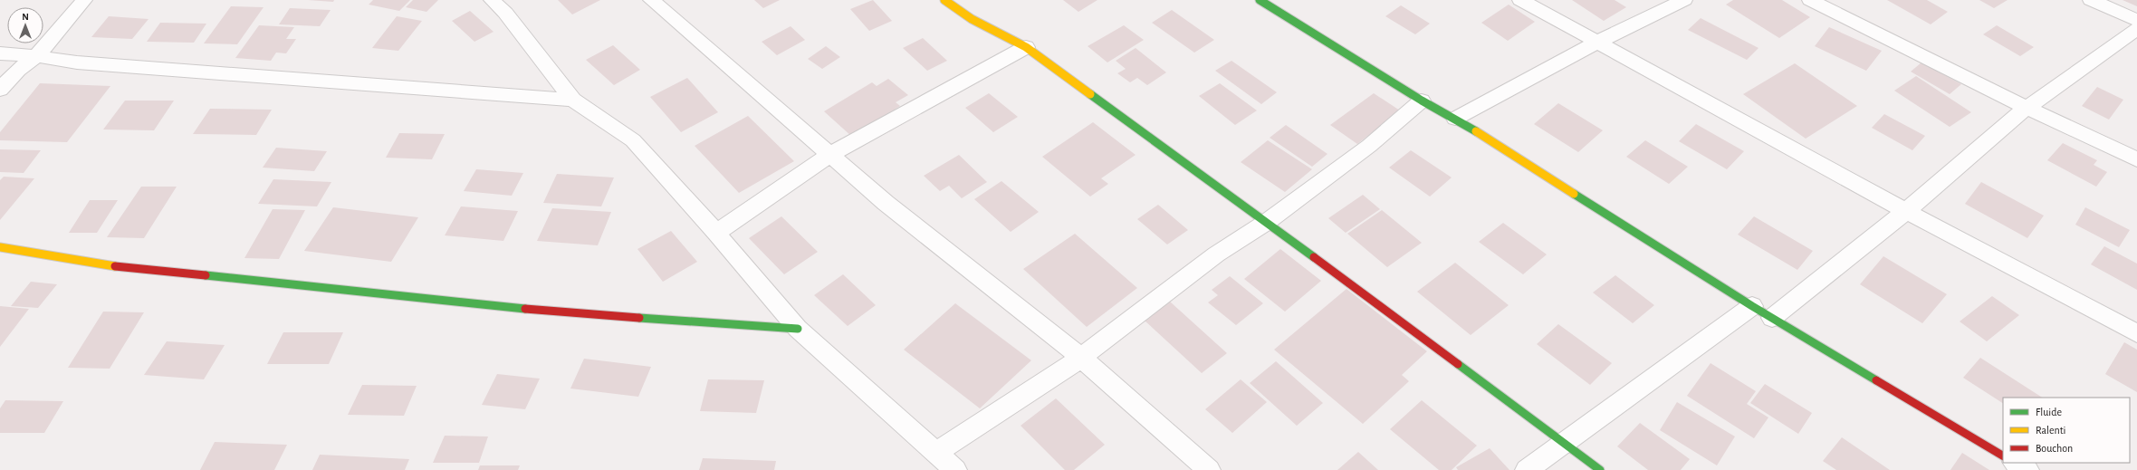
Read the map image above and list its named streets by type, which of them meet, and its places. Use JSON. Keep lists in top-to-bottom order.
{
  "legend": ["Fluide", "Ralenti", "Bouchon"],
  "north": "top"
}
